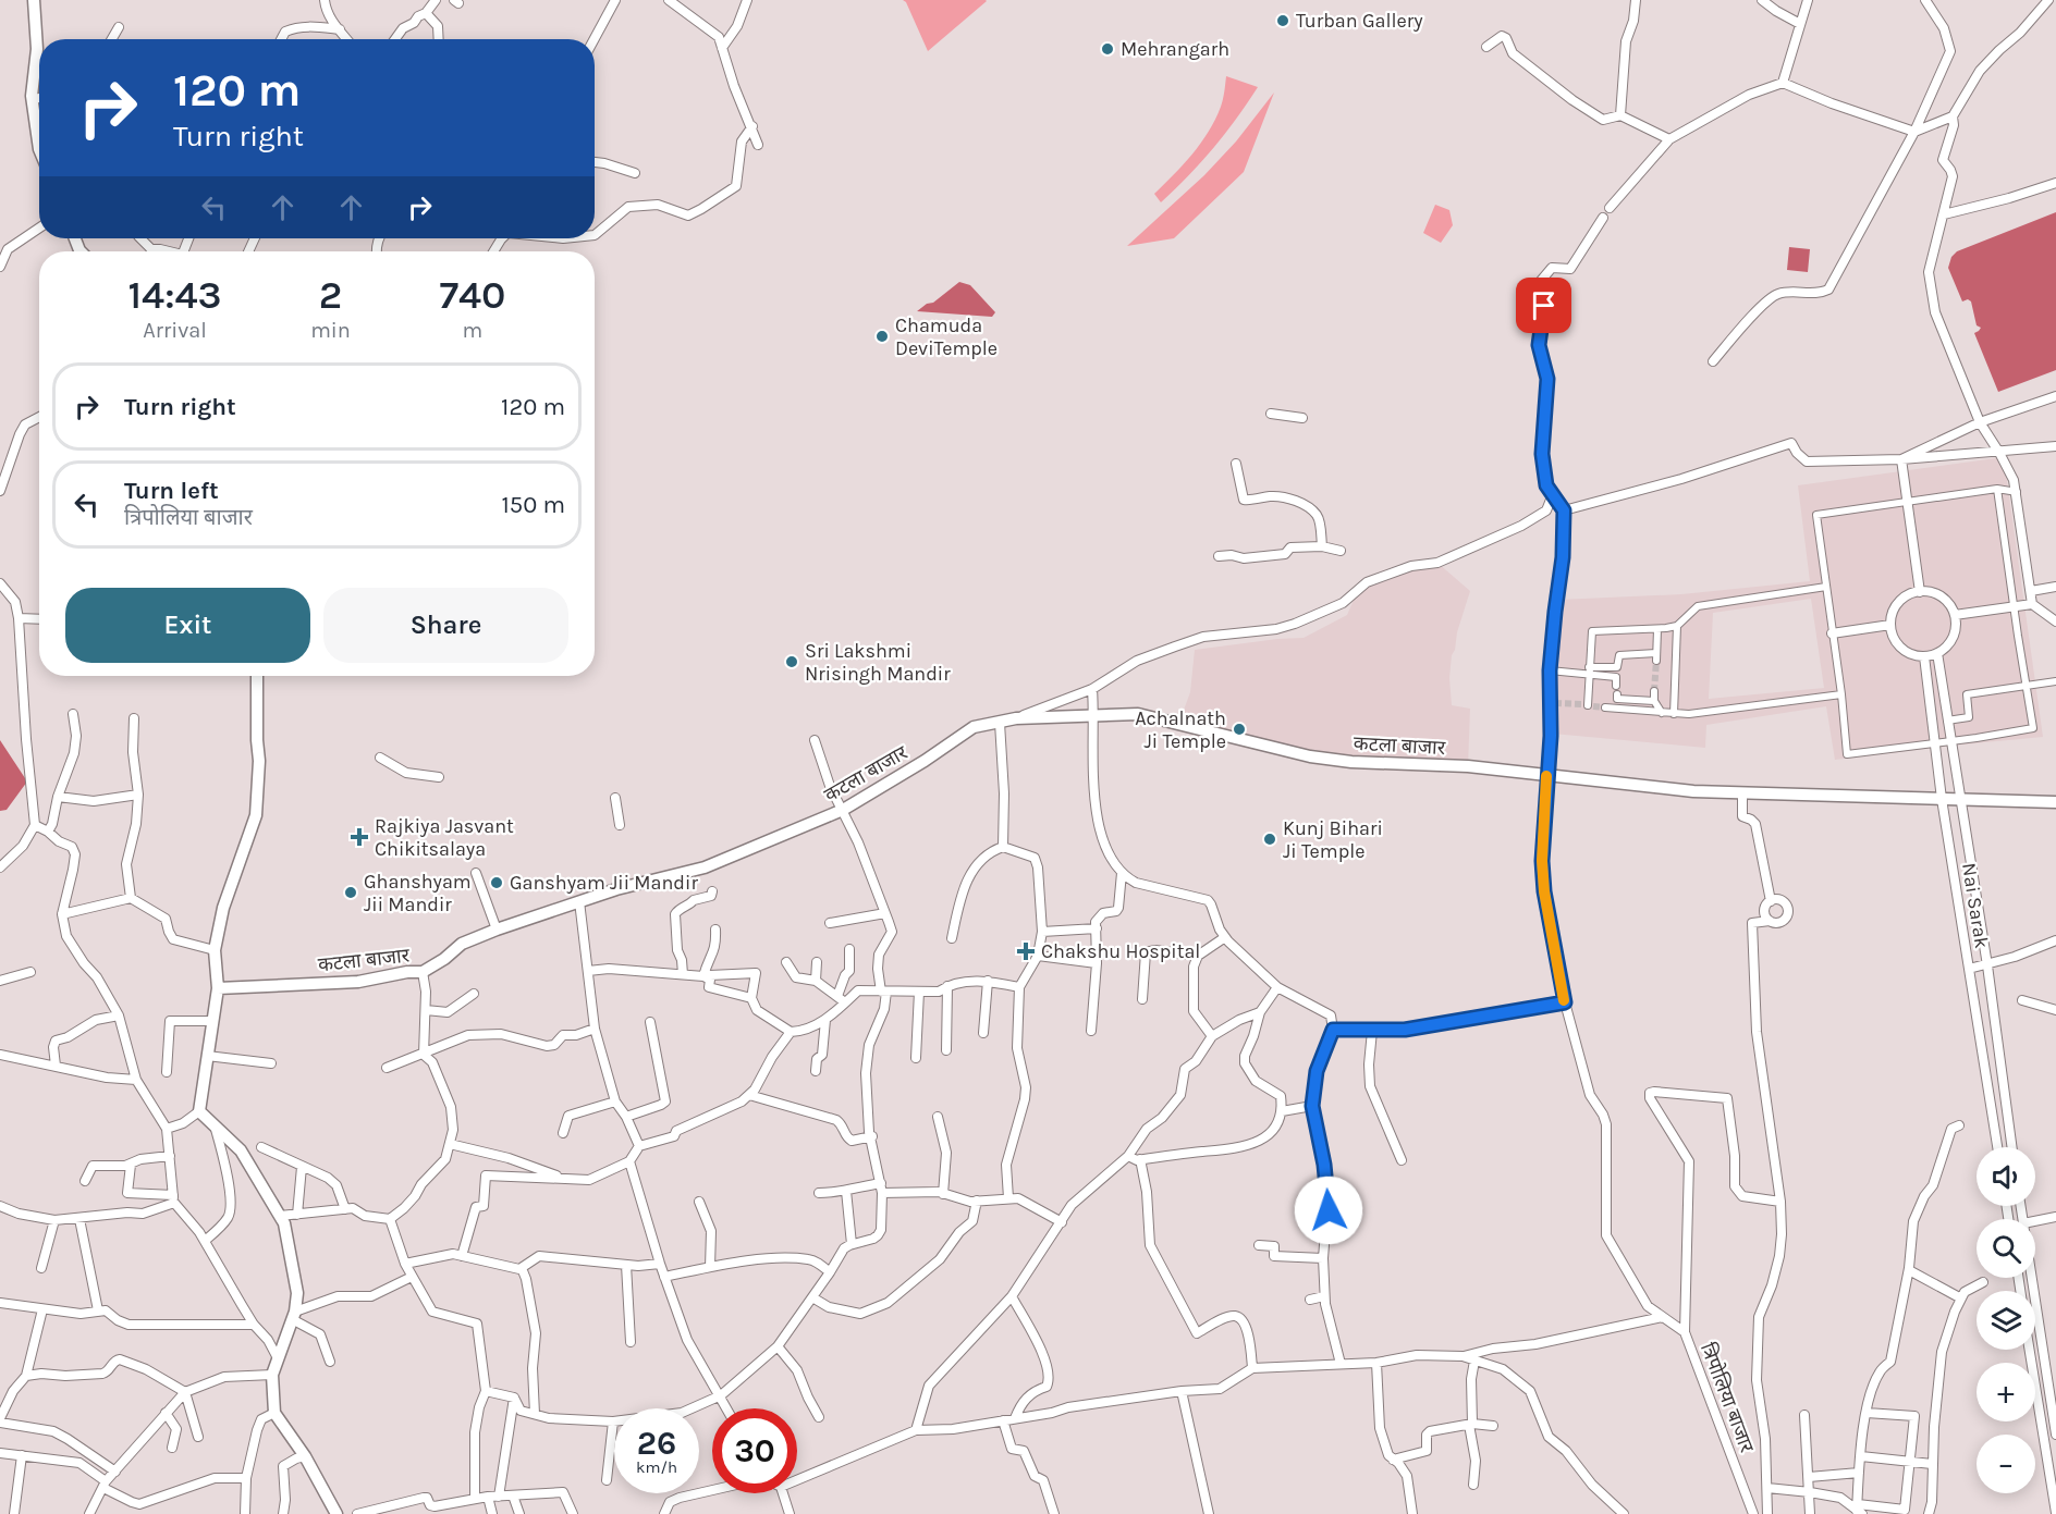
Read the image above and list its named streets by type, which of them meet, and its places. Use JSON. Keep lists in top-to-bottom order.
{
  "streets": {
    "street": ["कटला बाजार", "Nai Sarak", "त्रिपोलिया बाजार"]
  },
  "crossings": [
    ["कटला बाजार", "Nai Sarak"],
    ["कटला बाजार", "त्रिपोलिया बाजार"]
  ],
  "places": {
    "other": [
      "Turban Gallery",
      "Mehrangarh",
      "Chamuda DeviTemple",
      "Sri Lakshmi Nrisingh Mandir",
      "Achalnath Ji Temple",
      "Kunj Bihari Ji Temple",
      "Ganshyam Jii Mandir",
      "Ghanshyam Jii Mandir"
    ],
    "health": ["Rajkiya Jasvant Chikitsalaya", "Chakshu Hospital"]
  },
  "page": {
    "turn": ["120 m", "Turn right"],
    "eta": [
      "14:43",
      "Arrival",
      "2",
      "min",
      "740",
      "m"
    ],
    "list": [
      {
        "name": "Turn right",
        "value": "120 m"
      },
      {
        "name": "Turn left",
        "note": "त्रिपोलिया बाजार",
        "value": "150 m"
      }
    ],
    "buttons": ["Exit", "Share"],
    "map_buttons": ["+", "−"],
    "speed": "26 km/h",
    "limit": "30"
  }
}
